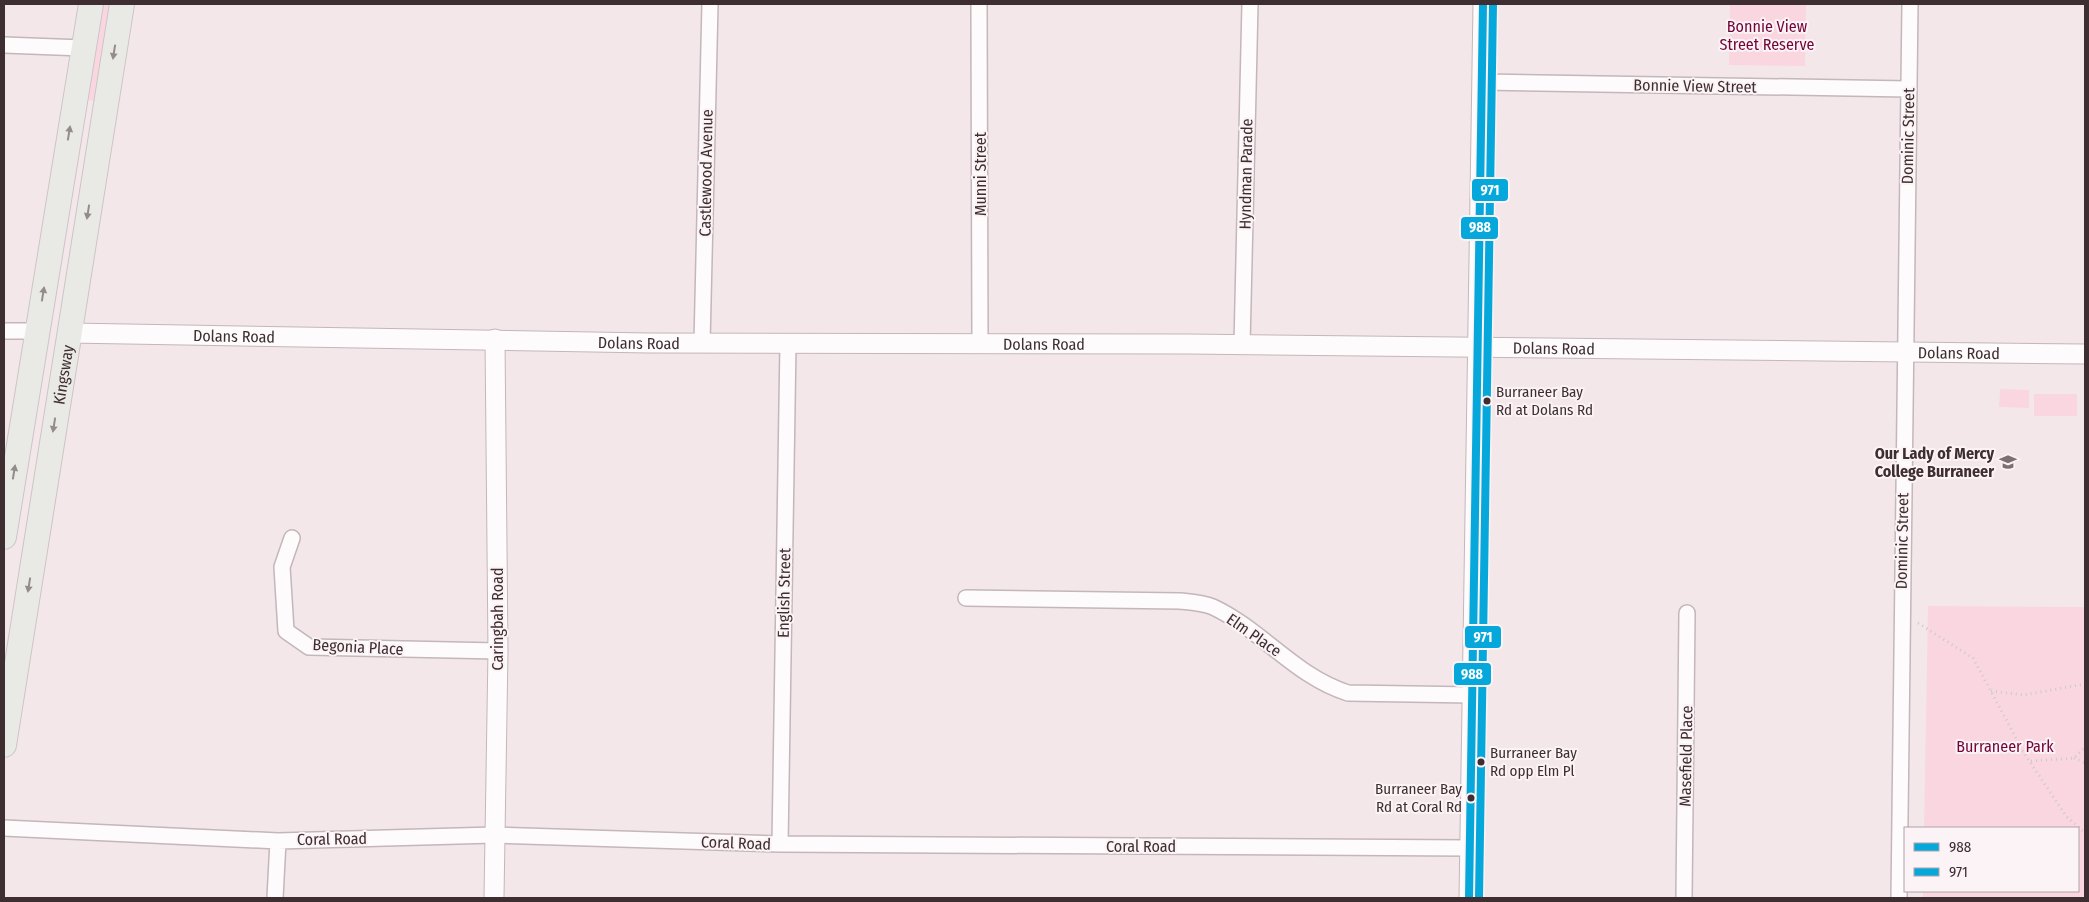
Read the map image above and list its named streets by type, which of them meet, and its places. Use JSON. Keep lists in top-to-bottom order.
{
  "streets": {
    "main road": ["Dolans Road", "Kingsway"],
    "street": [
      "Bonnie View Street",
      "Dominic Street",
      "Castlewood Avenue",
      "Munni Street",
      "Hyndman Parade",
      "English Street",
      "Caringbah Road",
      "Elm Place",
      "Begonia Place",
      "Masefield Place",
      "Coral Road"
    ]
  },
  "crossings": [
    ["Bonnie View Street", "Dominic Street"],
    ["Dominic Street", "Dolans Road"],
    ["Castlewood Avenue", "Dolans Road"],
    ["Munni Street", "Dolans Road"],
    ["Hyndman Parade", "Dolans Road"],
    ["Dolans Road", "Kingsway"],
    ["Dolans Road", "English Street"],
    ["Dolans Road", "Caringbah Road"],
    ["English Street", "Coral Road"],
    ["Caringbah Road", "Begonia Place"],
    ["Caringbah Road", "Coral Road"]
  ],
  "parks": ["Bonnie View Street Reserve", "Burraneer Park"],
  "places": {
    "other": ["Burraneer Bay Rd at Dolans Rd", "Burraneer Bay Rd opp Elm Pl", "Burraneer Bay Rd at Coral Rd"],
    "school or university": ["Our Lady of Mercy College Burraneer"]
  },
  "lines": ["transit line 988", "transit line 971"],
  "legend": ["988", "971"]
}
